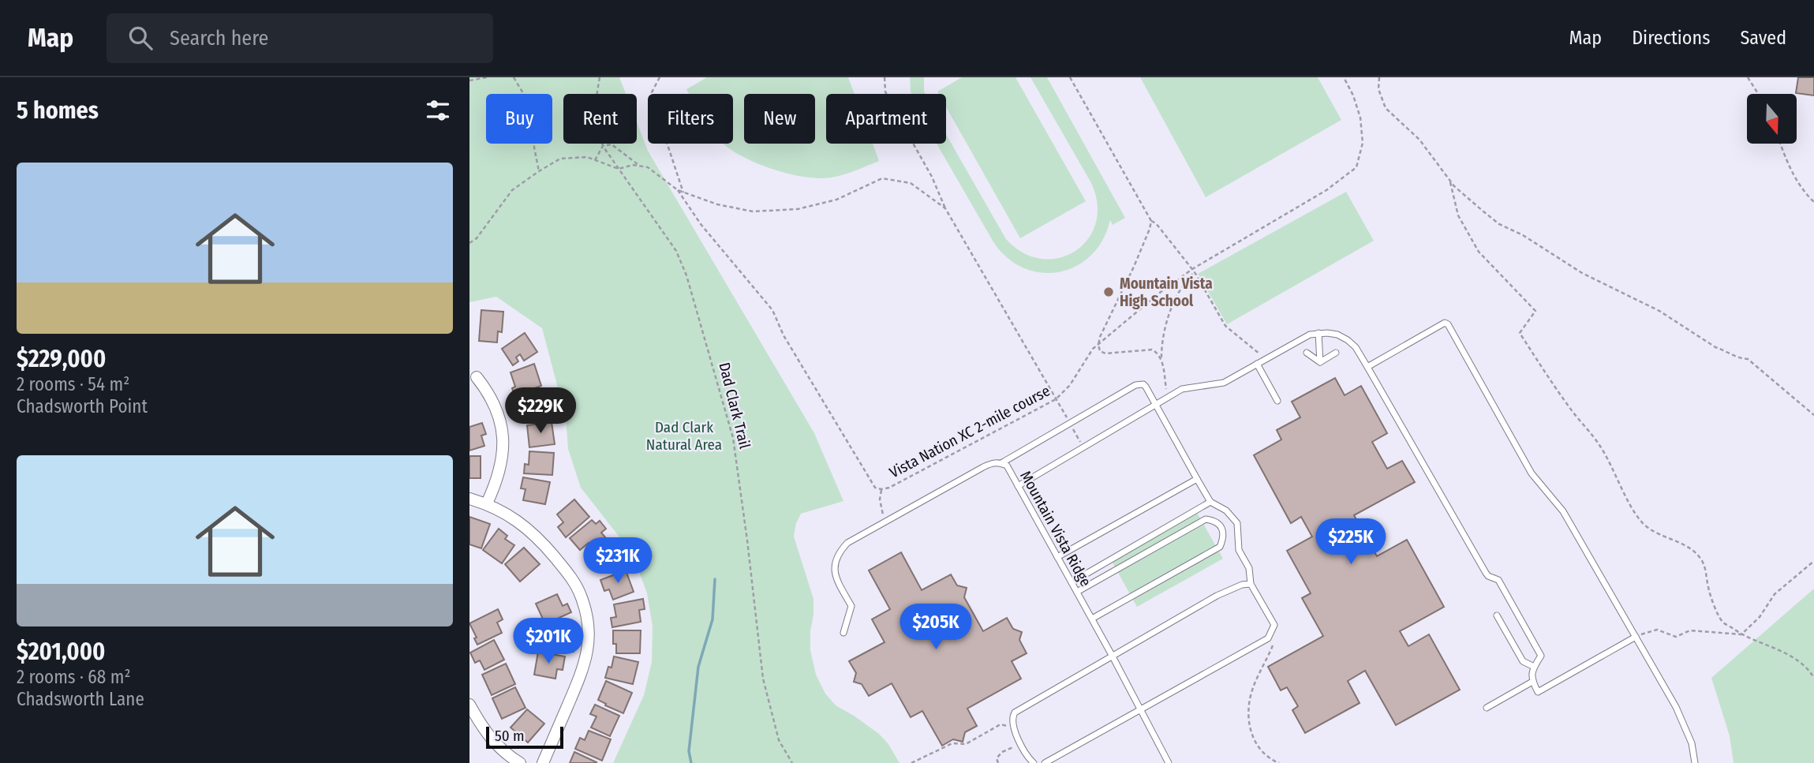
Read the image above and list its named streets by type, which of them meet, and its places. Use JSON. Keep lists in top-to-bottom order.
{
  "streets": {
    "lane": ["Mountain Vista Ridge"],
    "path": ["Dad Clark Trail", "Vista Nation XC 2-mile course"]
  },
  "parks": ["Dad Clark Natural Area"],
  "places": ["Mountain Vista High School"],
  "scale_bar": "50 m",
  "north": "bottom",
  "page": {
    "header": "Map",
    "search": "Search here",
    "nav": ["Map", "Directions", "Saved"],
    "heading": "5 homes",
    "chip": [
      "Buy",
      "Rent",
      "Filters",
      "New",
      "Apartment"
    ],
    "list": [
      {
        "name": "$229,000",
        "note": "2 rooms · 54 m² · Chadsworth Point"
      },
      {
        "name": "$201,000",
        "note": "2 rooms · 68 m² · Chadsworth Lane"
      }
    ],
    "price": [
      "$229K",
      "$225K",
      "$231K",
      "$205K",
      "$201K"
    ],
    "scale": "50 m"
  }
}
